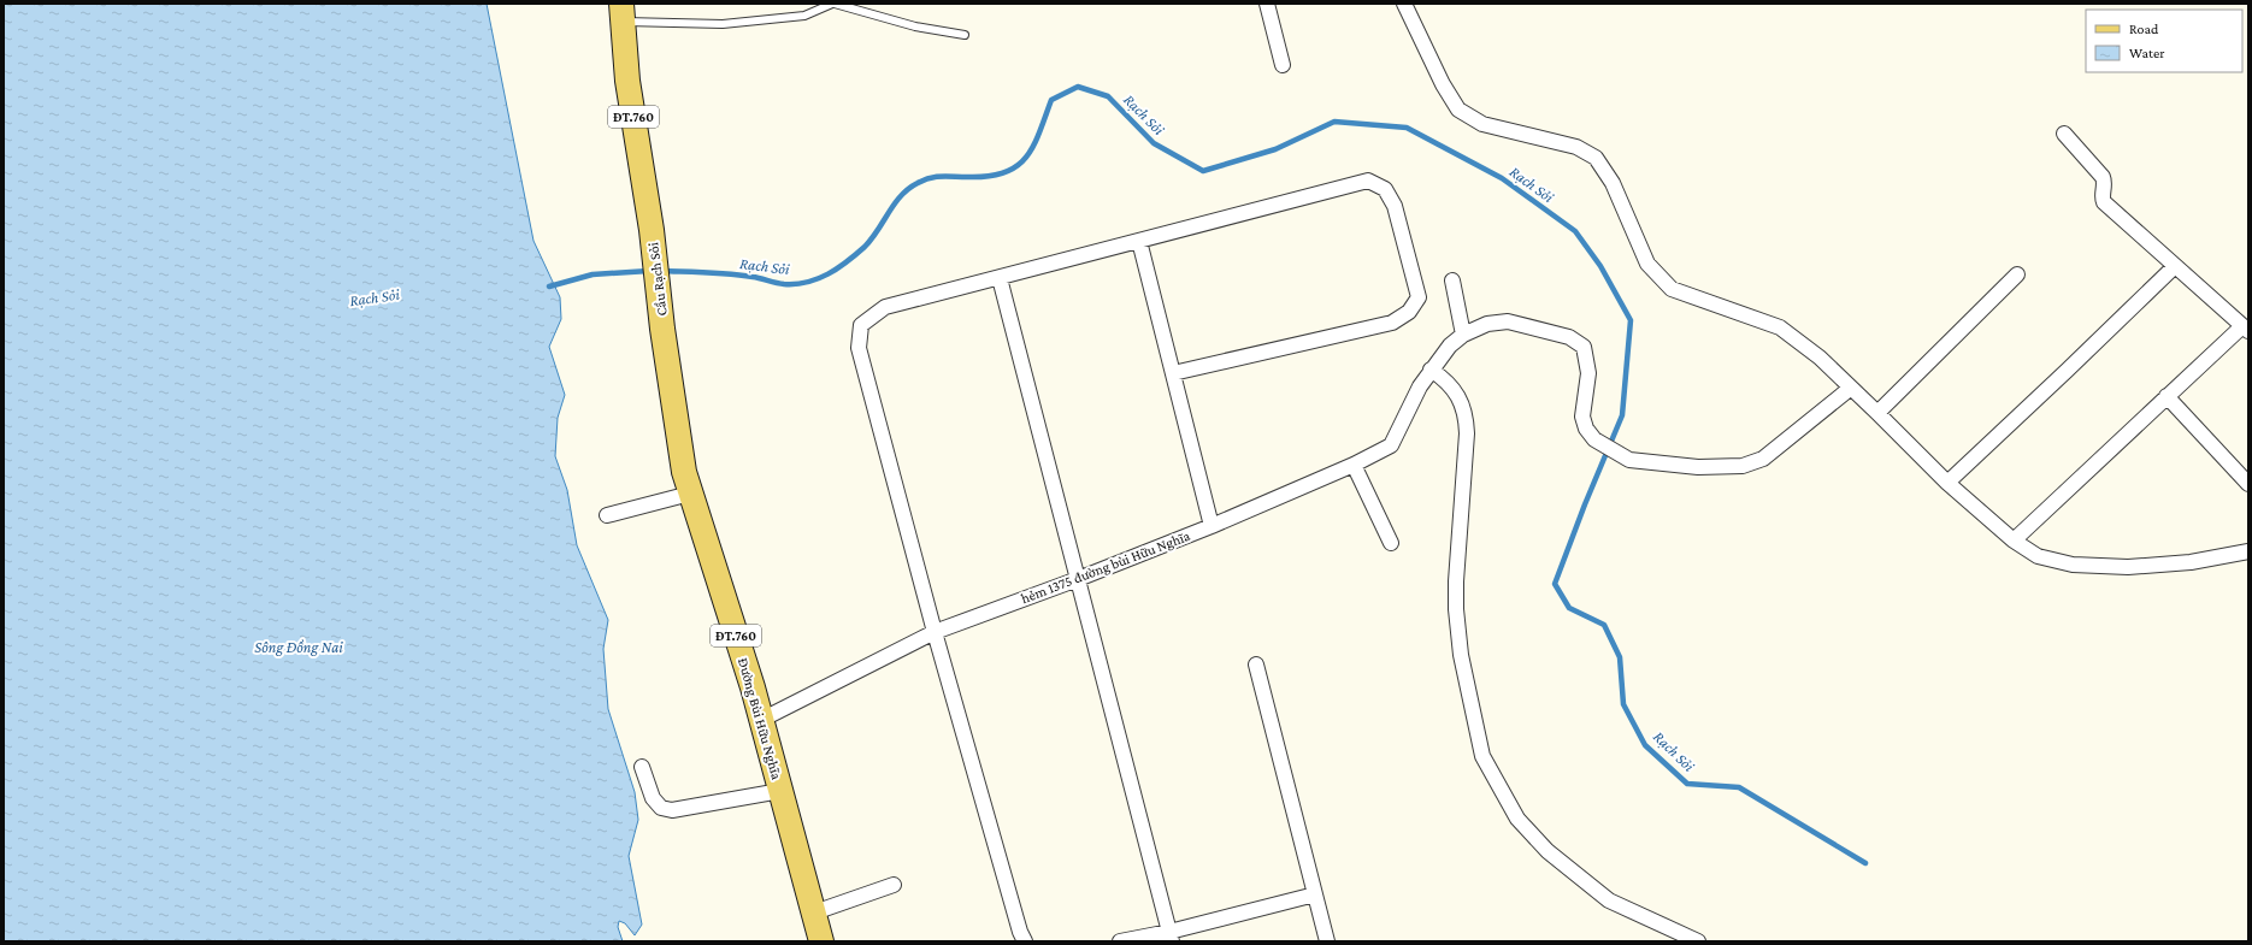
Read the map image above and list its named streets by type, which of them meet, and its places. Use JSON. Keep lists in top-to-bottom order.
{
  "streets": {
    "main road": ["ĐT.760", "Cầu Rạch Sỏi", "Đường Bùi Hữu Nghĩa"],
    "street": ["hẻm 1375 đường bùi Hữu Nghĩa"]
  },
  "crossings": [
    ["Cầu Rạch Sỏi", "Đường Bùi Hữu Nghĩa"],
    ["hẻm 1375 đường bùi Hữu Nghĩa", "Đường Bùi Hữu Nghĩa"]
  ],
  "water": ["Rạch Sỏi", "Sông Đồng Nai"],
  "legend": ["Road", "Water"]
}
